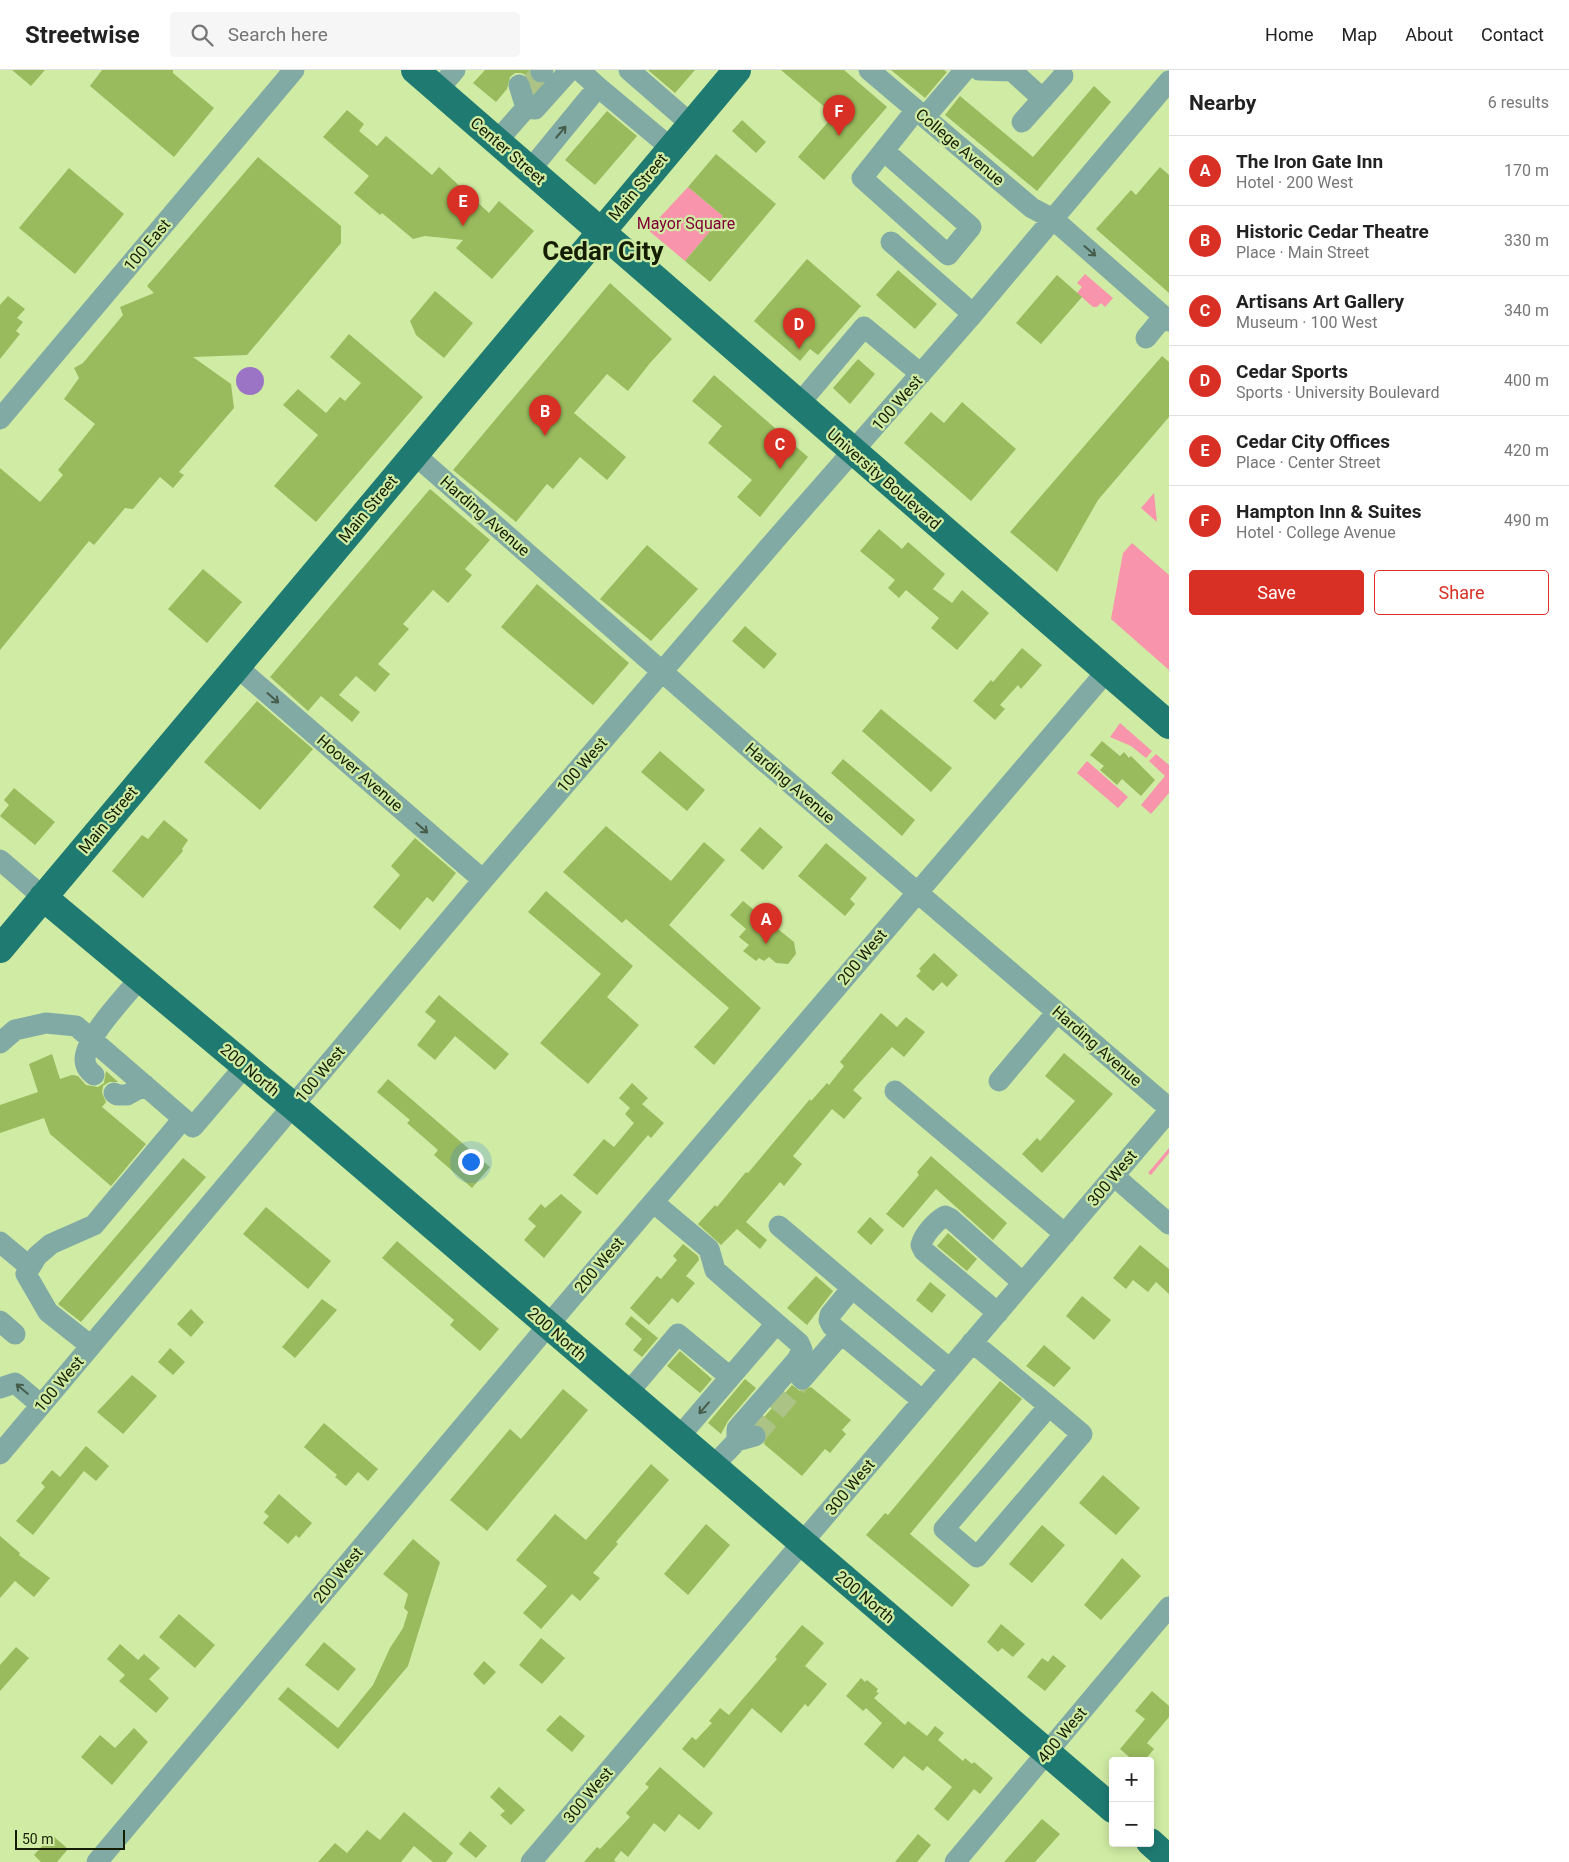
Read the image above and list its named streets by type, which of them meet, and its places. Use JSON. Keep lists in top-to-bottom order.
{
  "streets": {
    "main road": [
      "Center Street",
      "Main Street",
      "University Boulevard",
      "200 North"
    ],
    "street": [
      "College Avenue",
      "100 East",
      "100 West",
      "Harding Avenue",
      "Hoover Avenue",
      "200 West",
      "300 West",
      "400 West"
    ]
  },
  "crossings": [
    ["College Avenue", "100 West"],
    ["Center Street", "Main Street"],
    ["Center Street", "University Boulevard"],
    ["Main Street", "University Boulevard"],
    ["Main Street", "Harding Avenue"],
    ["Main Street", "Hoover Avenue"],
    ["Main Street", "200 North"],
    ["100 West", "University Boulevard"],
    ["100 West", "Harding Avenue"],
    ["100 West", "Hoover Avenue"],
    ["100 West", "200 North"],
    ["University Boulevard", "200 West"],
    ["Harding Avenue", "200 West"],
    ["Harding Avenue", "300 West"],
    ["200 West", "200 North"],
    ["200 North", "300 West"],
    ["200 North", "400 West"]
  ],
  "one_way": ["College Avenue", "Hoover Avenue"],
  "districts": ["Cedar City"],
  "parks": ["Mayor Square"],
  "scale_bar": "50 m",
  "page": {
    "header": "Streetwise",
    "search": "Search here",
    "nav": [
      "Home",
      "Map",
      "About",
      "Contact"
    ],
    "heading": ["Nearby", "6 results"],
    "pins": [
      "F",
      "E",
      "D",
      "B",
      "C",
      "A"
    ],
    "list": [
      {
        "mark": "A",
        "name": "The Iron Gate Inn",
        "note": "Hotel · 200 West",
        "value": "170 m"
      },
      {
        "mark": "B",
        "name": "Historic Cedar Theatre",
        "note": "Place · Main Street",
        "value": "330 m"
      },
      {
        "mark": "C",
        "name": "Artisans Art Gallery",
        "note": "Museum · 100 West",
        "value": "340 m"
      },
      {
        "mark": "D",
        "name": "Cedar Sports",
        "note": "Sports · University Boulevard",
        "value": "400 m"
      },
      {
        "mark": "E",
        "name": "Cedar City Offices",
        "note": "Place · Center Street",
        "value": "420 m"
      },
      {
        "mark": "F",
        "name": "Hampton Inn & Suites",
        "note": "Hotel · College Avenue",
        "value": "490 m"
      }
    ],
    "buttons": ["Save", "Share"],
    "map_buttons": ["+", "−"],
    "scale": "50 m"
  }
}
